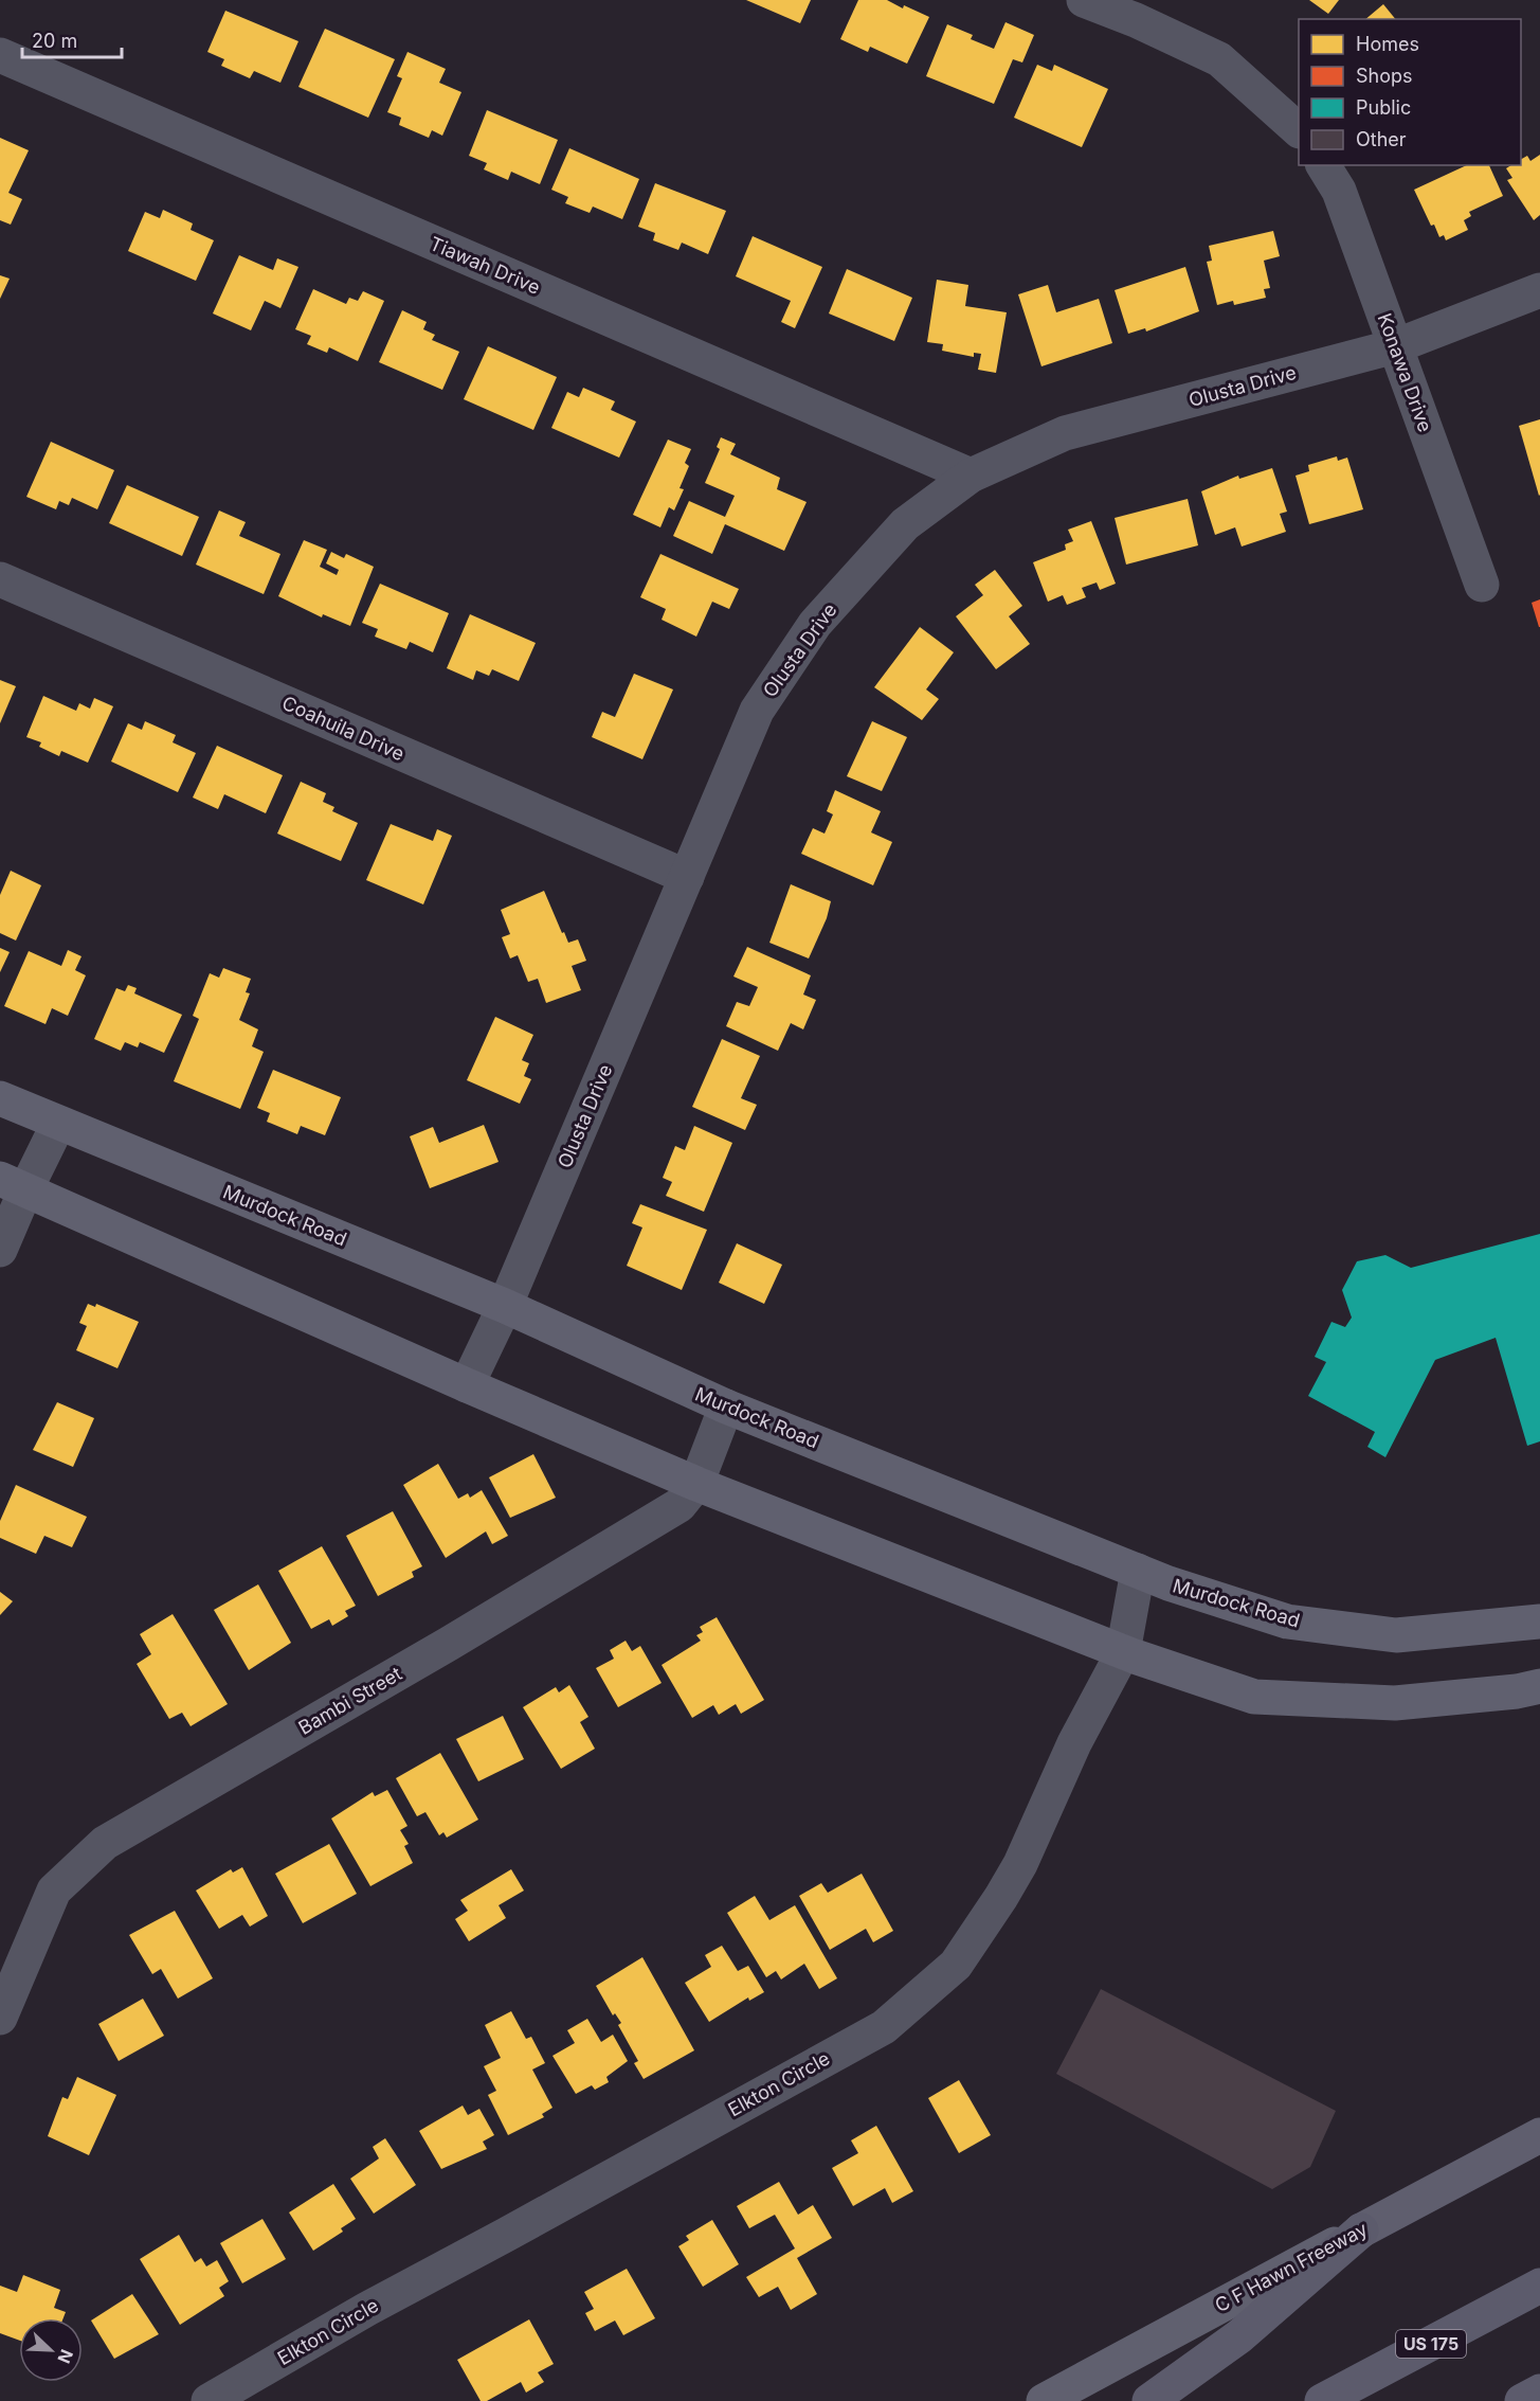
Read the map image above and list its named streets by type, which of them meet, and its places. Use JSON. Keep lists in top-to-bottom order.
{
  "streets": {
    "highway": ["US 175"],
    "main road": ["Murdock Road", "C F Hawn Freeway"],
    "street": [
      "Tiawah Drive",
      "Konawa Drive",
      "Olusta Drive",
      "Coahuila Drive",
      "Bambi Street",
      "Elkton Circle"
    ]
  },
  "crossings": [
    ["Tiawah Drive", "Olusta Drive"],
    ["Konawa Drive", "Olusta Drive"],
    ["Olusta Drive", "Coahuila Drive"],
    ["Olusta Drive", "Murdock Road"],
    ["Murdock Road", "Bambi Street"],
    ["Murdock Road", "Elkton Circle"]
  ],
  "legend": [
    "Homes",
    "Shops",
    "Public",
    "Other"
  ],
  "scale_bar": "20 m",
  "north": "bottom right"
}
